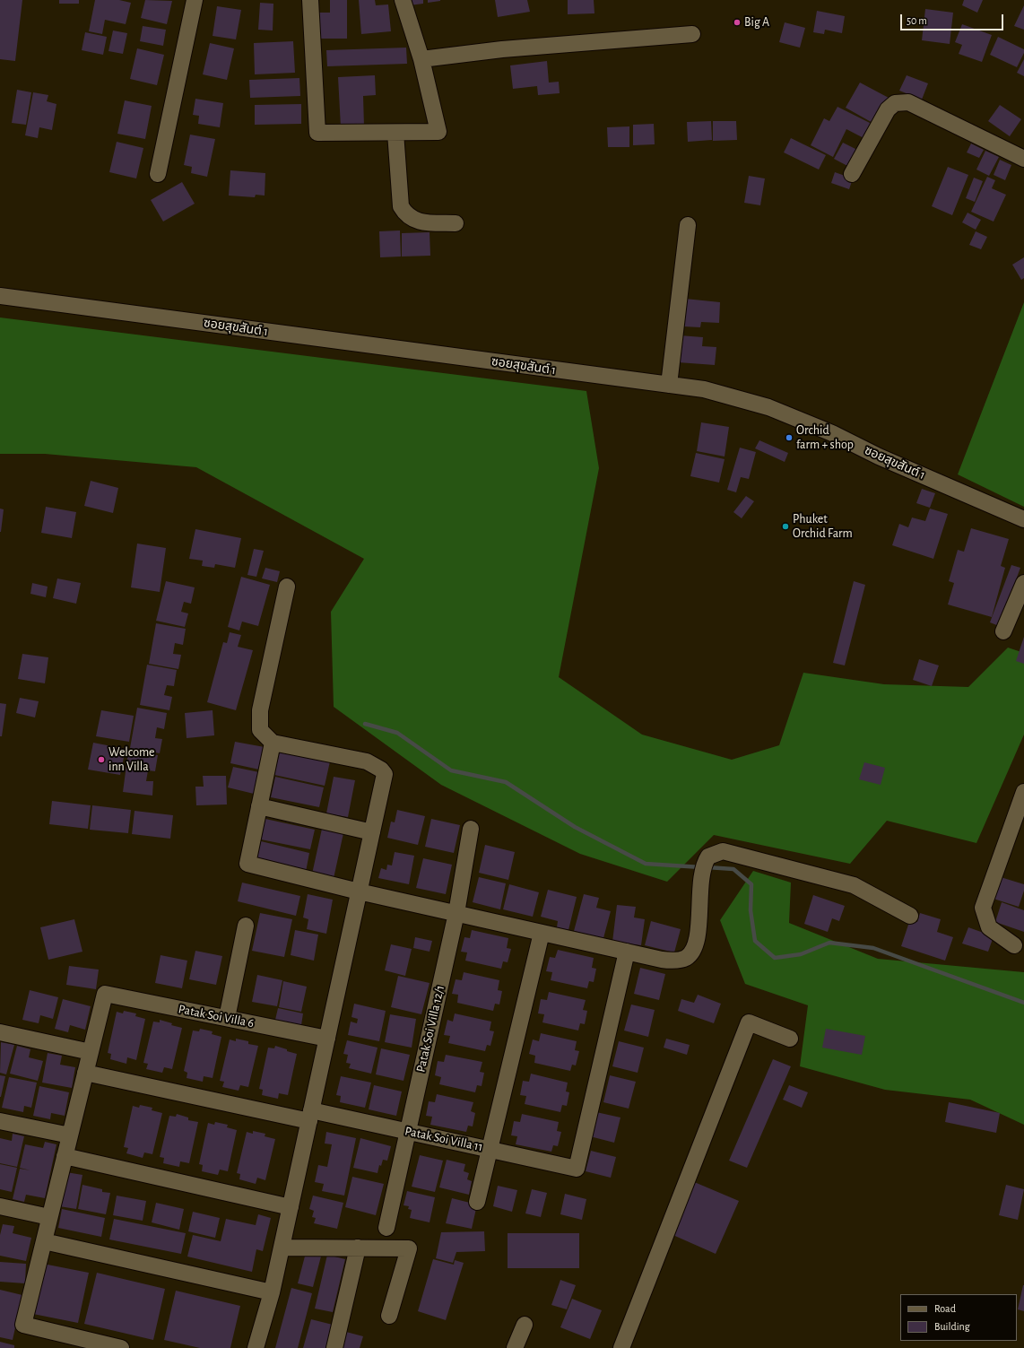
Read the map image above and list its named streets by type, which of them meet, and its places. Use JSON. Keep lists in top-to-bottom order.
{
  "streets": {
    "street": [
      "ซอยสุขสันต์ 1",
      "Patak Soi Villa 6",
      "Patak Soi Villa 12/1",
      "Patak Soi Villa 11"
    ]
  },
  "crossings": [
    ["Patak Soi Villa 12/1", "Patak Soi Villa 11"]
  ],
  "places": [
    "Big A",
    "Orchid farm + shop",
    "Phuket Orchid Farm",
    "Welcome inn Villa"
  ],
  "legend": ["Road", "Building"],
  "scale_bar": "50 m"
}
